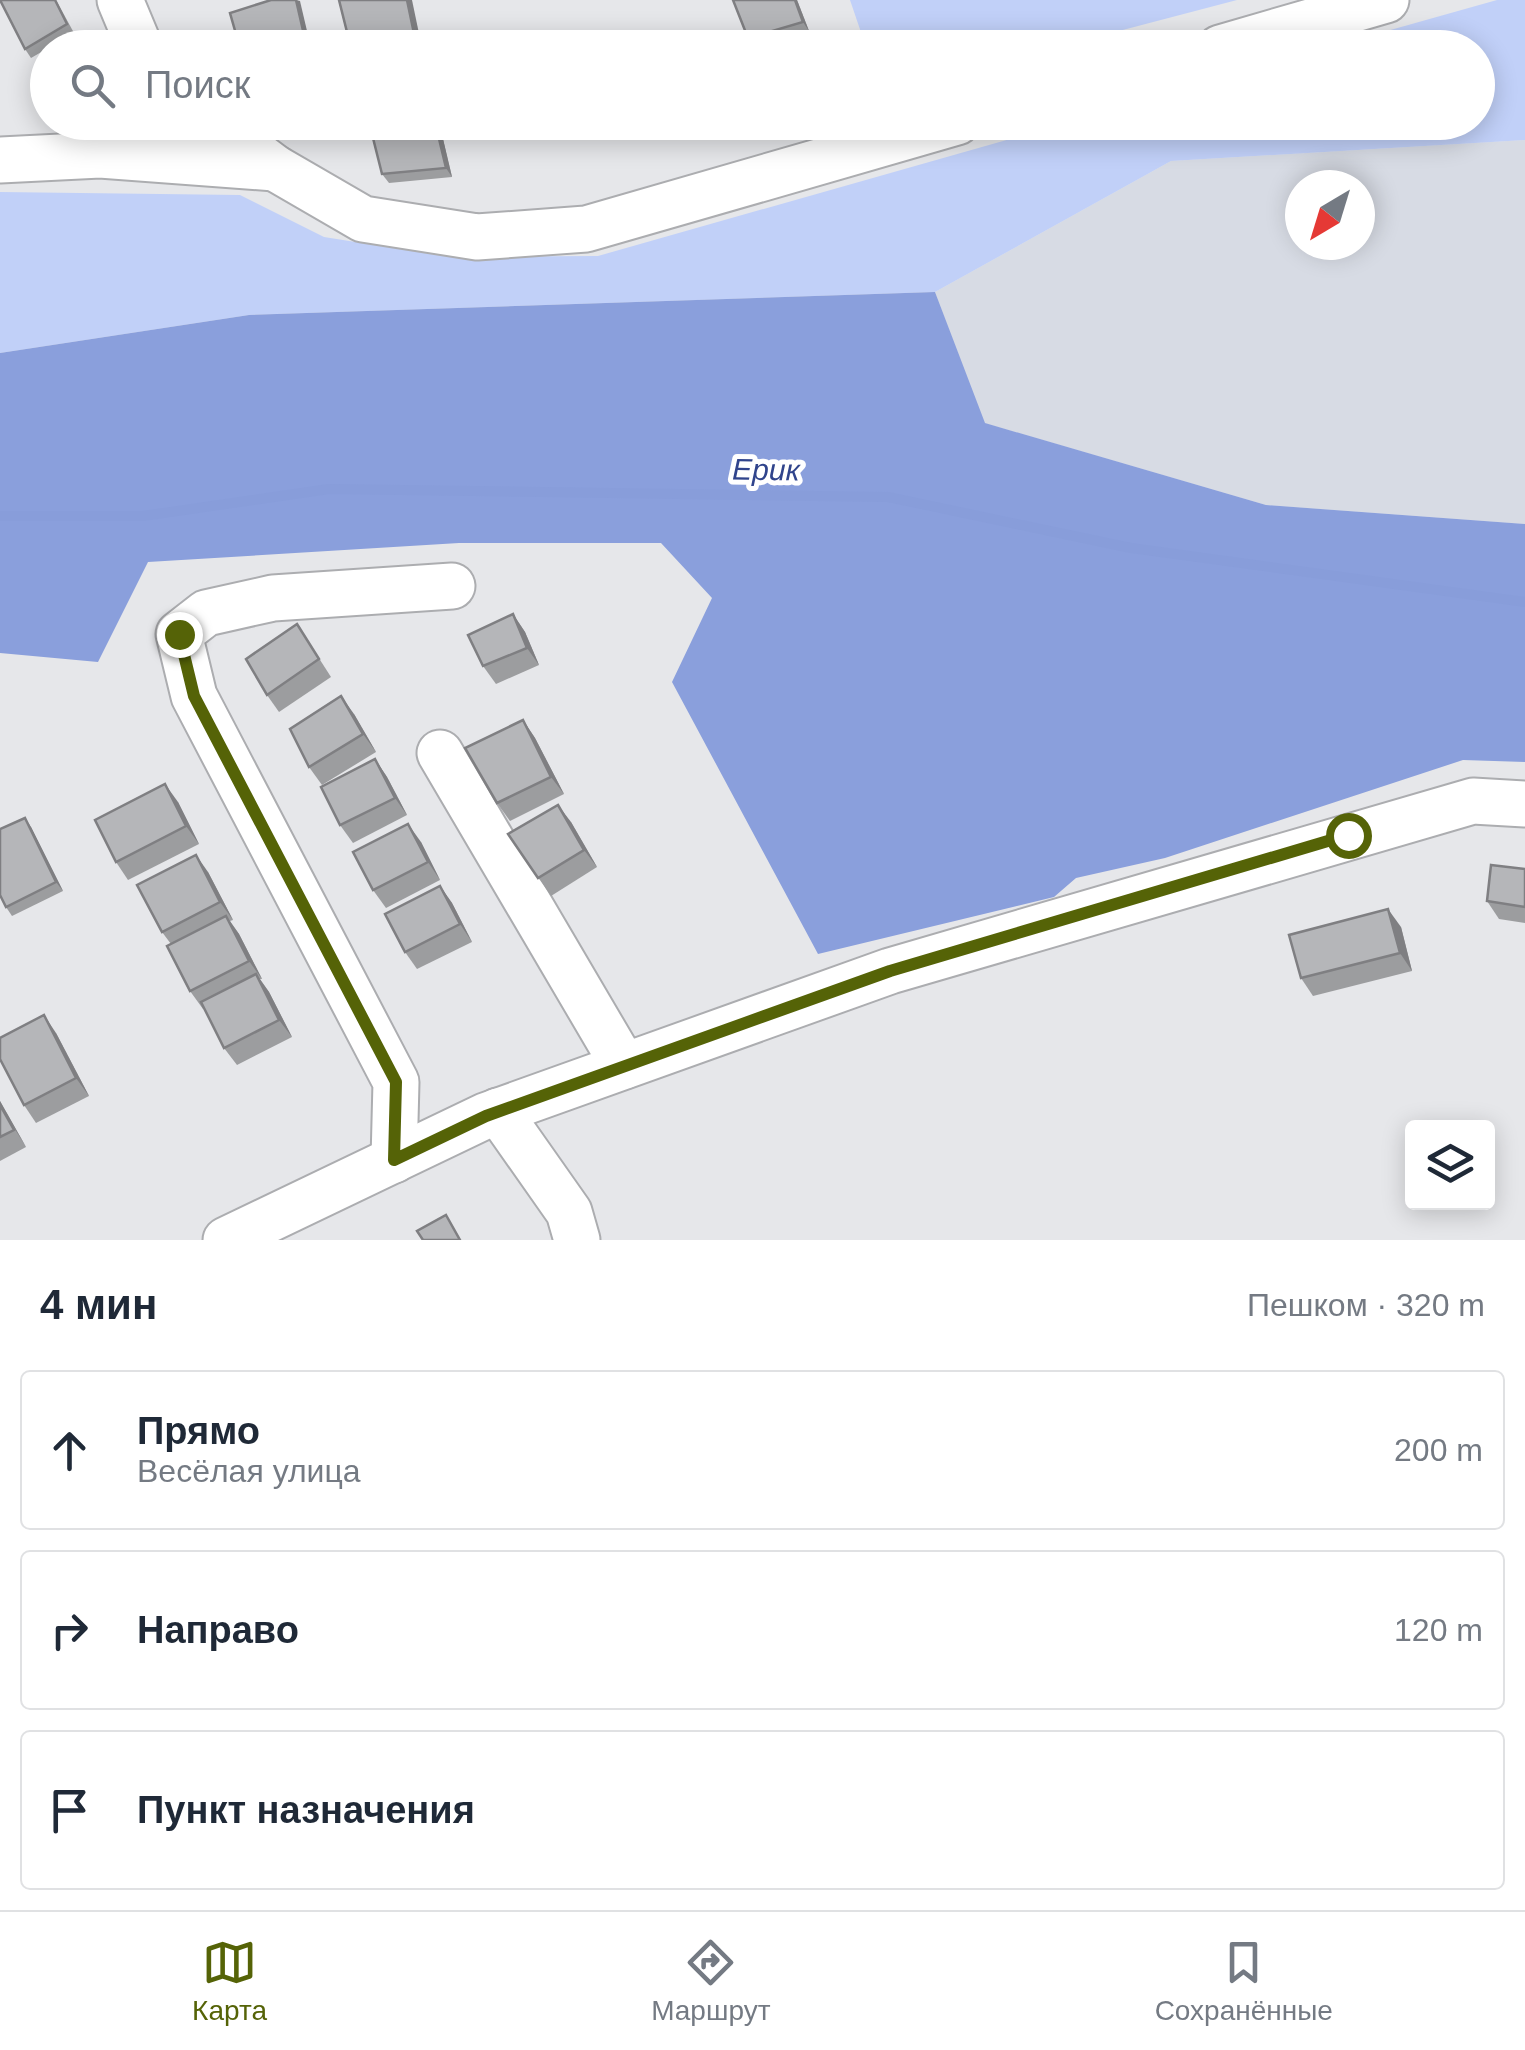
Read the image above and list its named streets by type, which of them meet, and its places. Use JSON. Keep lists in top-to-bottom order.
{
  "water": ["Ерик"],
  "north": "bottom left",
  "page": {
    "search": "Поиск",
    "heading": ["4 мин", "Пешком · 320 m"],
    "list": [
      ["Прямо", "Весёлая улица", "200 m"],
      ["Направо", "120 m"],
      "Пункт назначения"
    ],
    "nav": ["Карта", "Маршрут", "Сохранённые"]
  }
}
